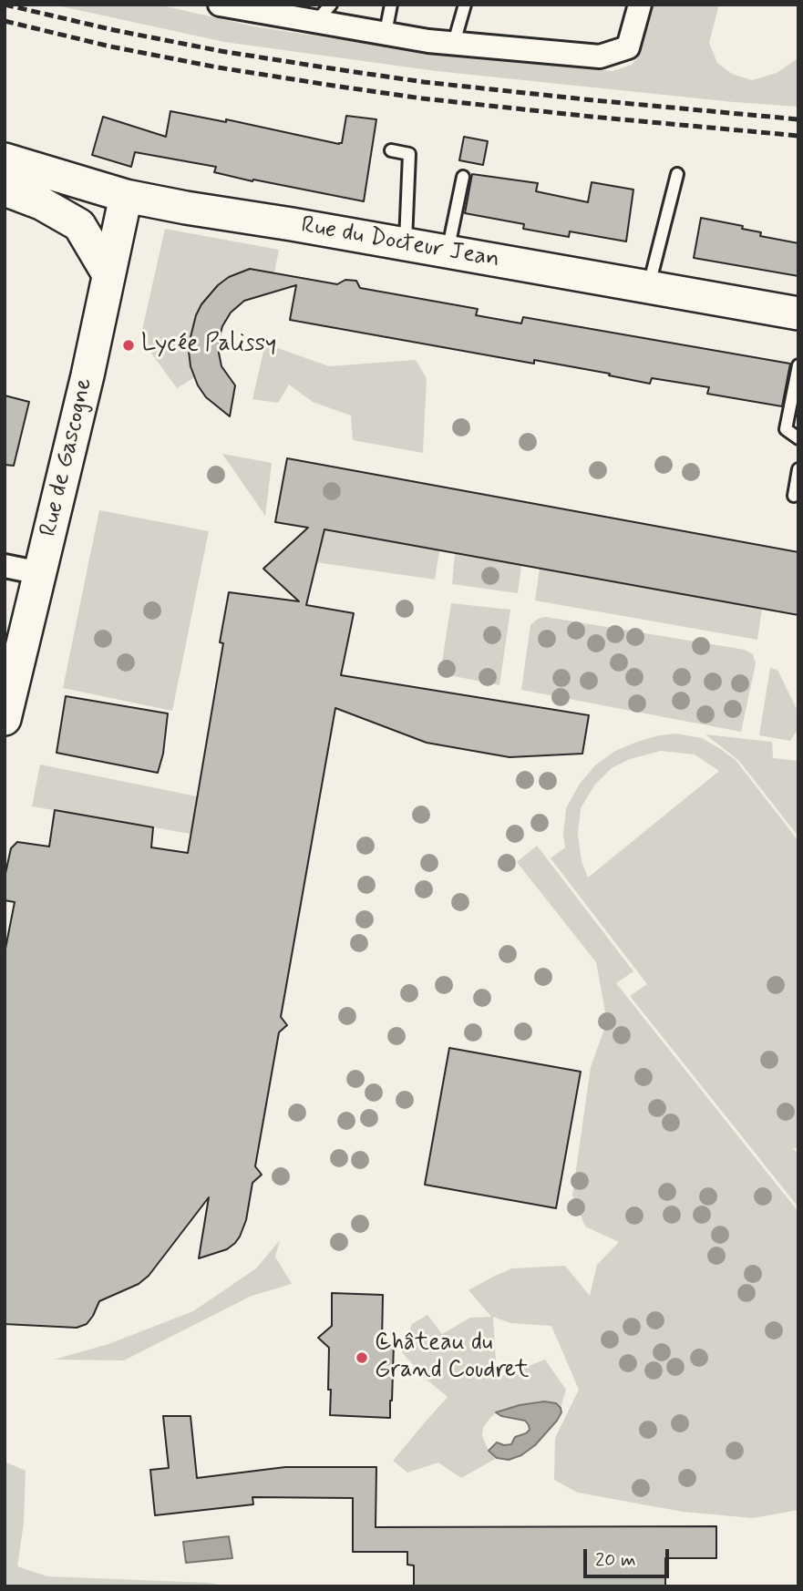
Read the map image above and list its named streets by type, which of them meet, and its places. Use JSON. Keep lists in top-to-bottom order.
{
  "streets": {
    "street": ["Rue du Docteur Jean", "Rue de Gascogne"]
  },
  "crossings": [
    ["Rue du Docteur Jean", "Rue de Gascogne"]
  ],
  "places": ["Lycée Palissy", "Château du Grand Coudret"],
  "scale_bar": "20 m"
}
